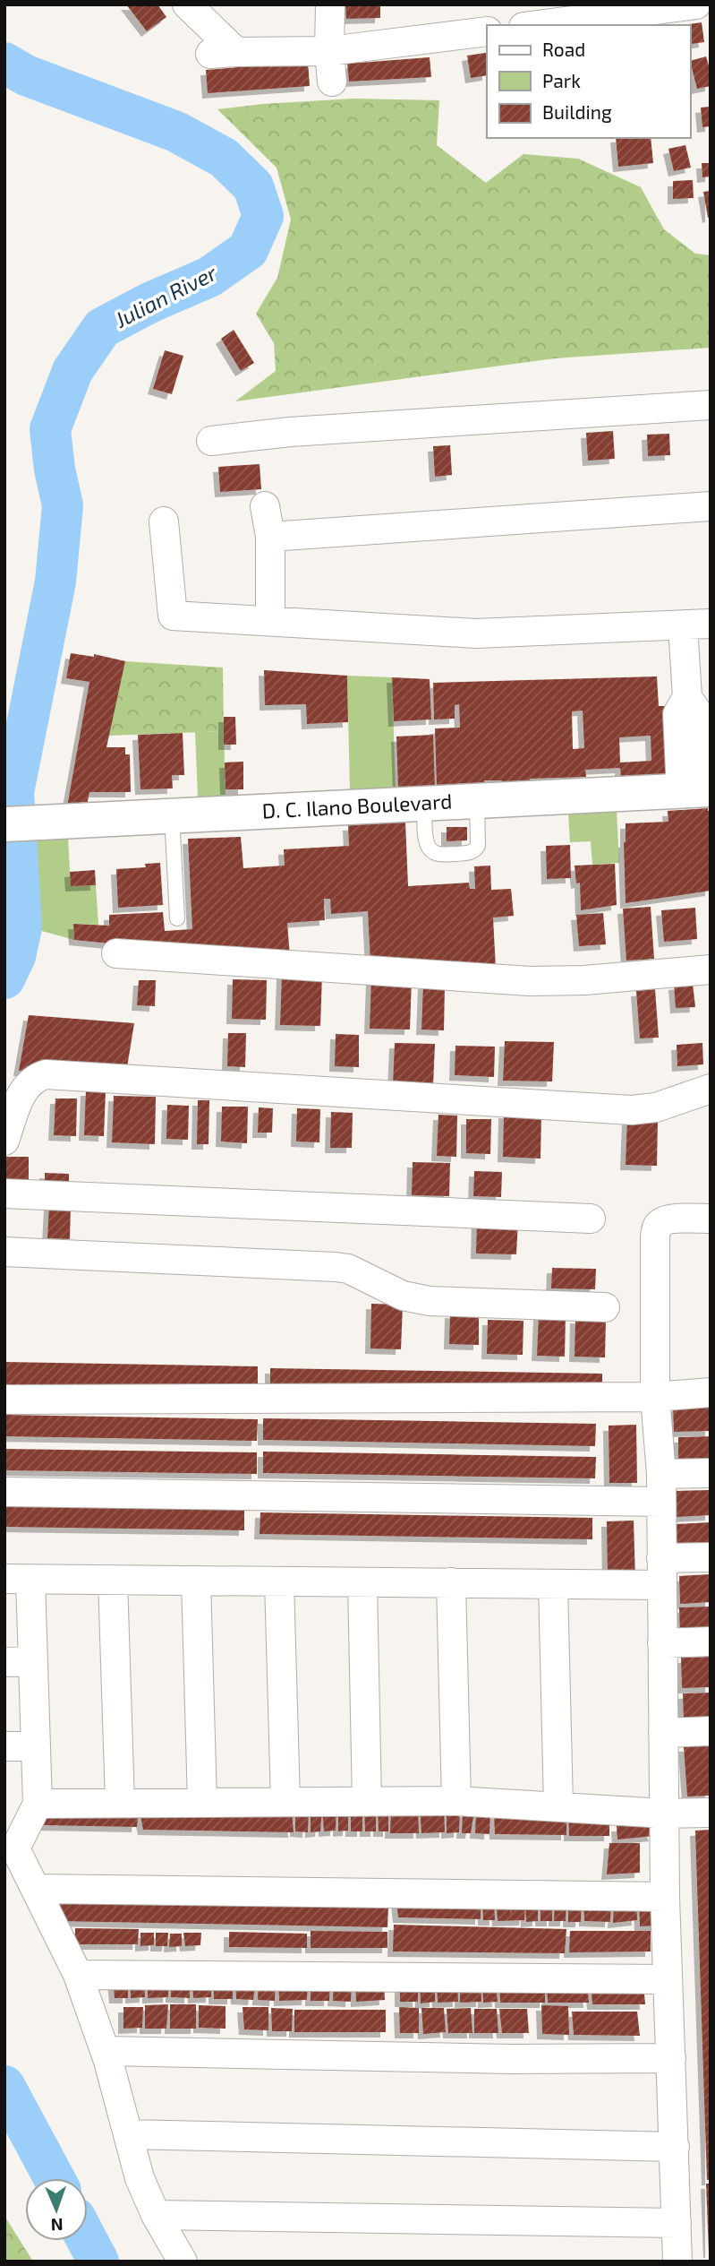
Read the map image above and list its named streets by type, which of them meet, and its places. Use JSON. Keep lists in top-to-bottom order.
{
  "streets": {
    "street": ["D. C. Ilano Boulevard"]
  },
  "water": ["Julian River"],
  "legend": ["Road", "Park", "Building"],
  "north": "bottom"
}
